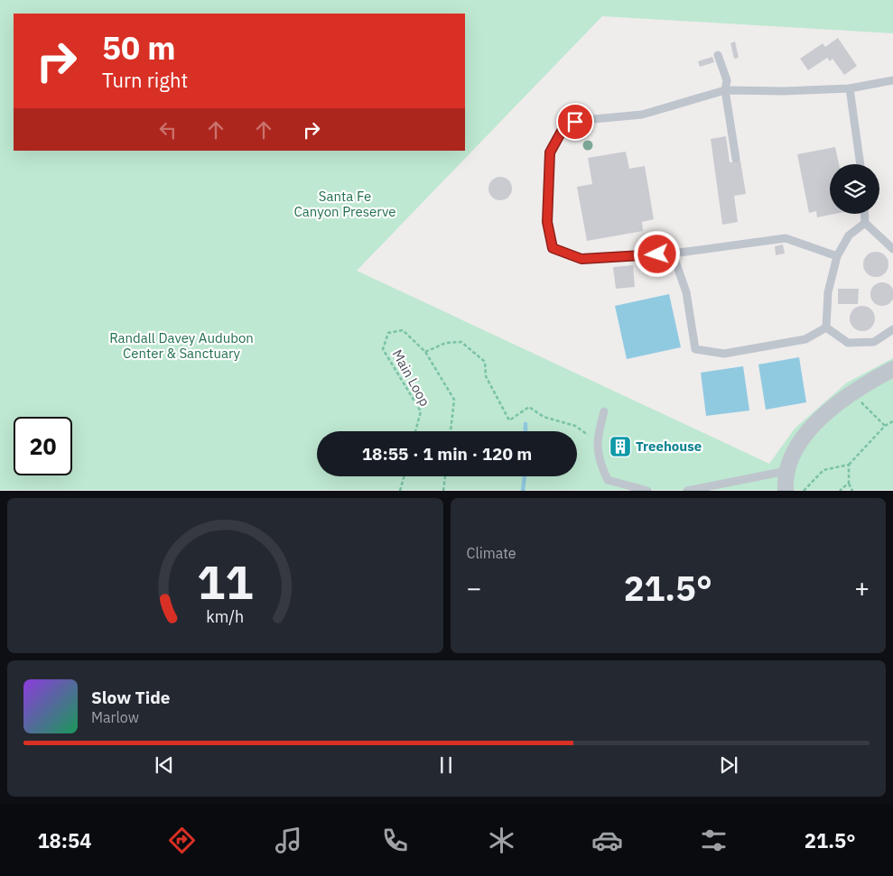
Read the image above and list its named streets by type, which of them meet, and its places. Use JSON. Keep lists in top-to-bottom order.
{
  "streets": {
    "path": ["Main Loop"]
  },
  "parks": ["Santa Fe Canyon Preserve", "Randall Davey Audubon Center & Sanctuary"],
  "places": {
    "building": ["Treehouse"]
  },
  "page": {
    "turn": ["50 m", "Turn right"],
    "limit": "20",
    "trip": "18:55 · 1 min · 120 m",
    "tile": "Climate",
    "heat": ["−", "21.5°", "+"],
    "song": ["Slow Tide", "Marlow"],
    "tabs": ["18:54", "21.5°"],
    "gauge": ["11", "km/h"]
  }
}
